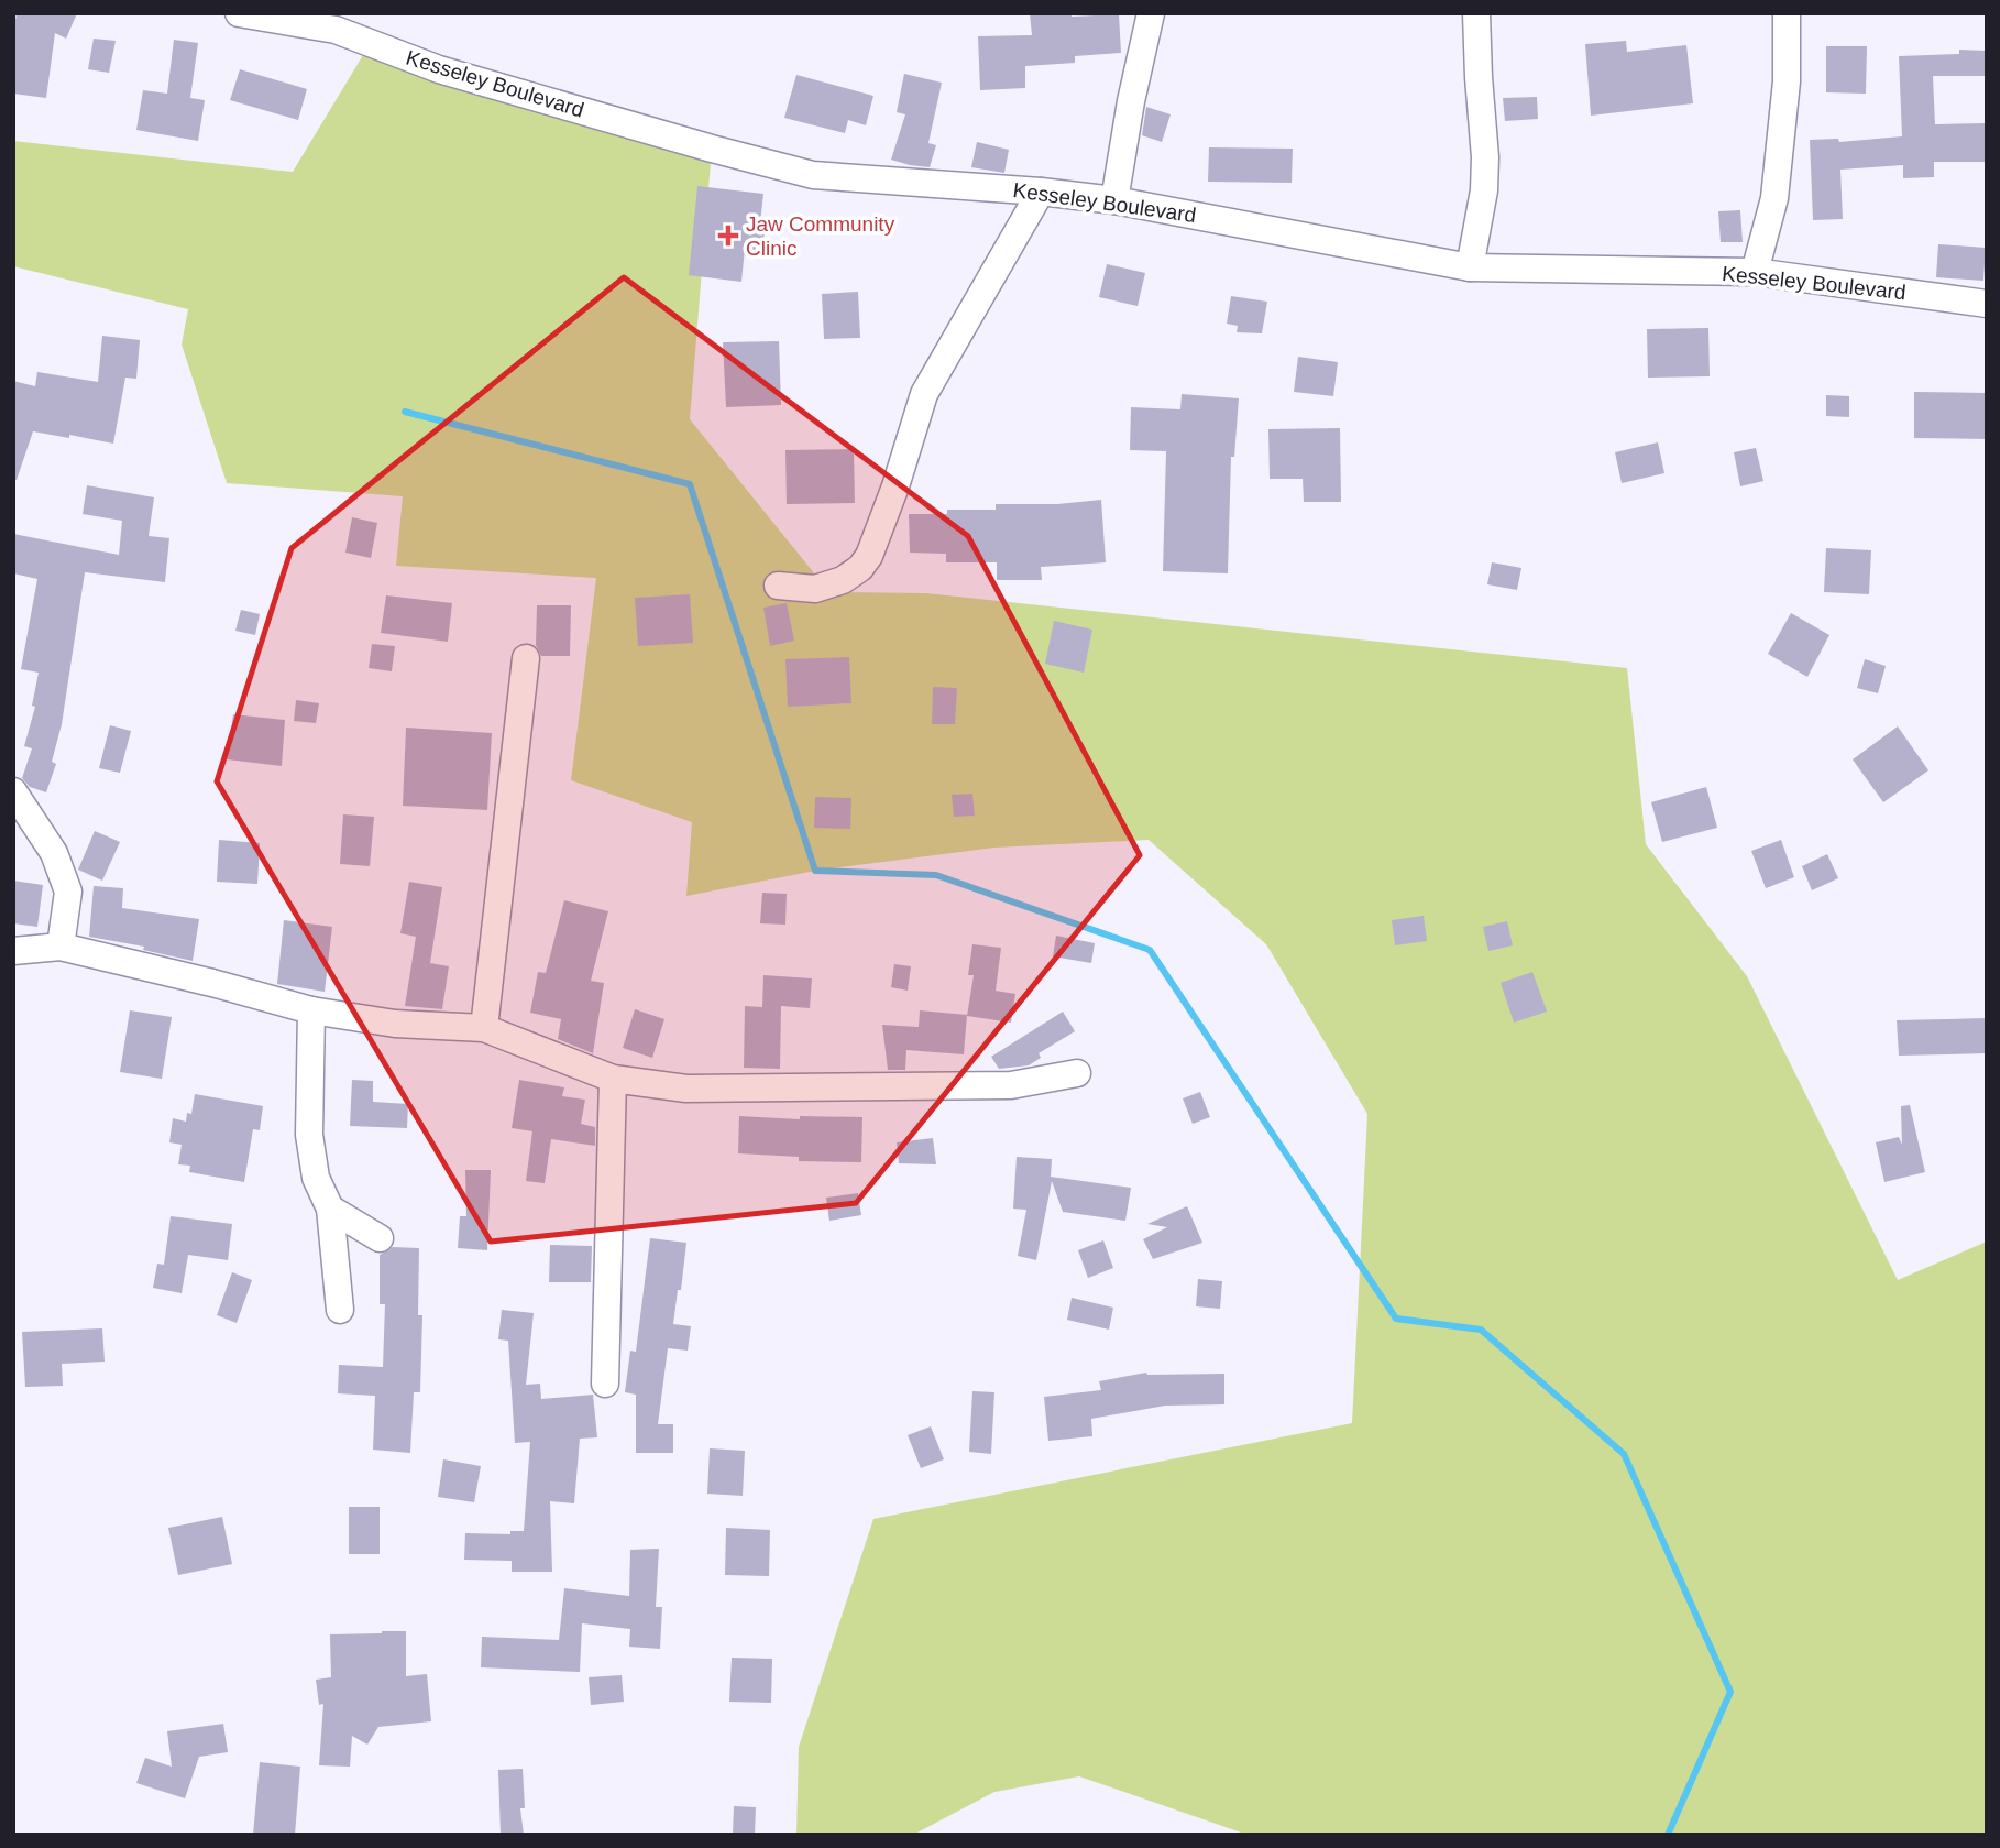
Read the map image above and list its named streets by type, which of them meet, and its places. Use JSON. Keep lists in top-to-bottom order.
{
  "streets": {
    "street": ["Kesseley Boulevard"]
  },
  "places": {
    "health": ["Jaw Community Clinic"]
  }
}
